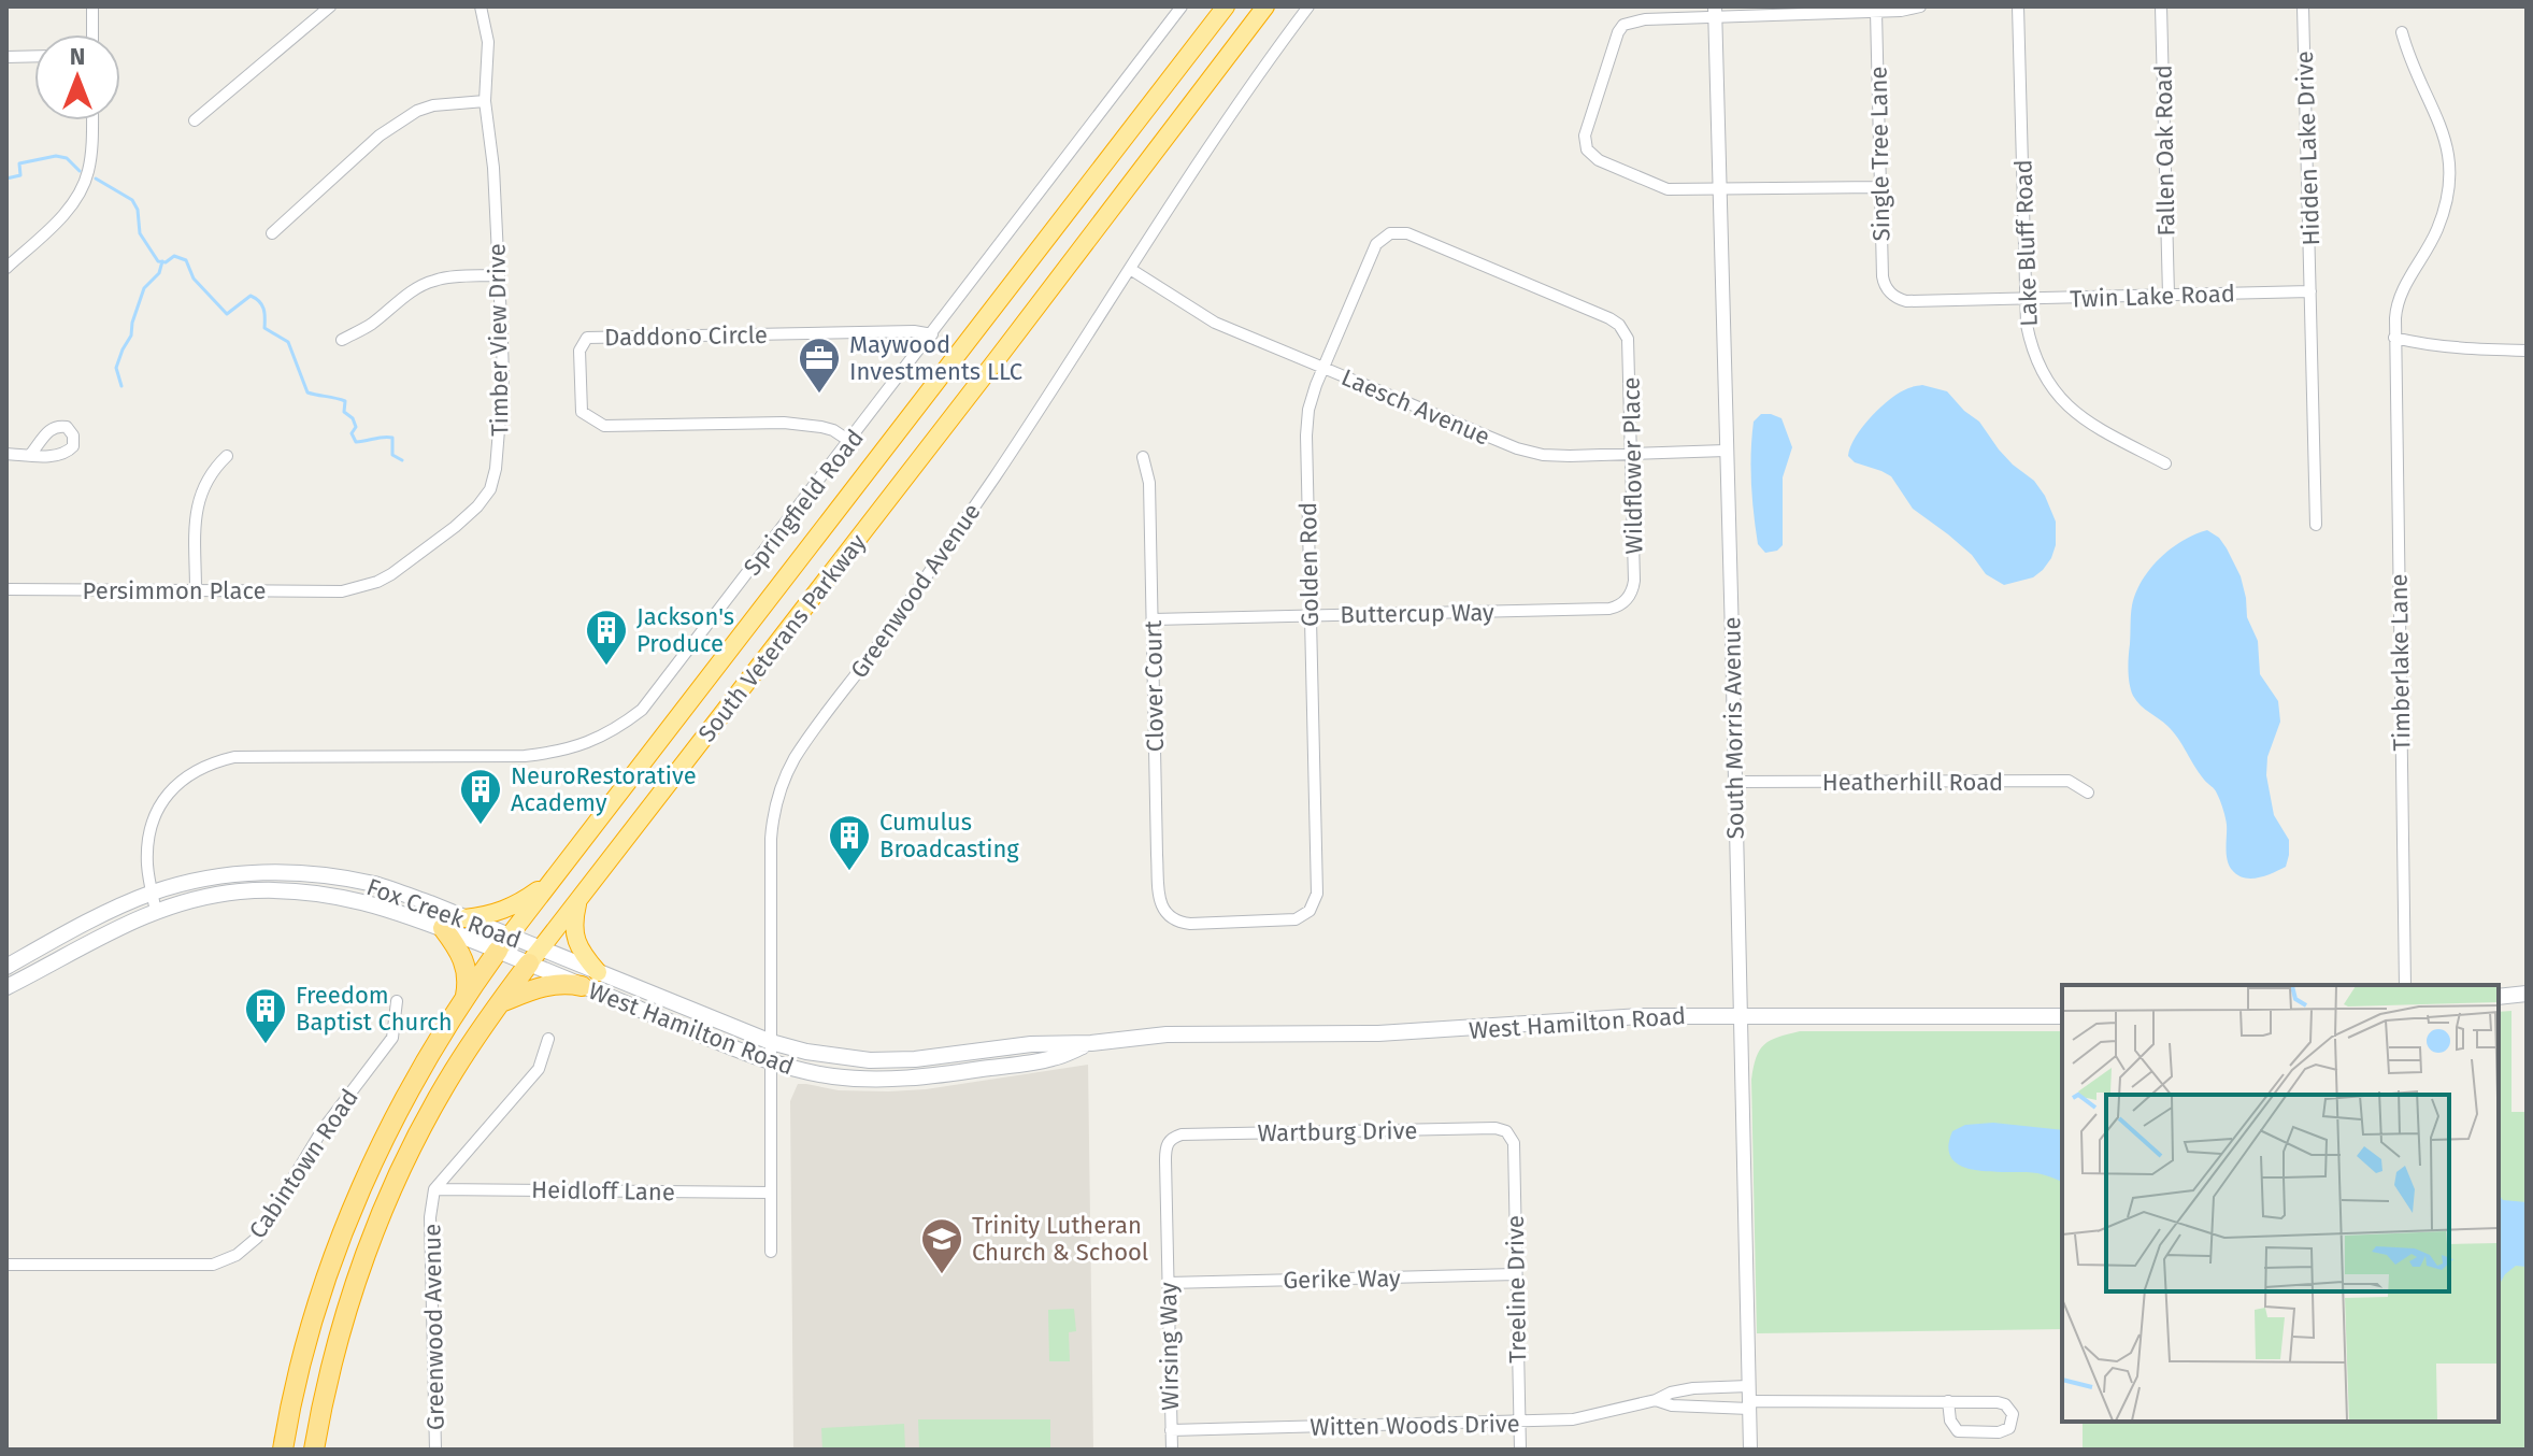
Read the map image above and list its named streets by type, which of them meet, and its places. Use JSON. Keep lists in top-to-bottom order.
{
  "streets": {
    "highway": ["South Veterans Parkway"],
    "main road": ["Fox Creek Road", "West Hamilton Road"],
    "street": [
      "Hidden Lake Drive",
      "Fallen Oak Road",
      "Single Tree Lane",
      "Lake Bluff Road",
      "Twin Lake Road",
      "Daddono Circle",
      "Timber View Drive",
      "Laesch Avenue",
      "Wildflower Place",
      "Springfield Road",
      "Golden Rod",
      "Persimmon Place",
      "Greenwood Avenue",
      "Buttercup Way",
      "Timberlake Lane",
      "Clover Court",
      "South Morris Avenue",
      "Heatherhill Road",
      "Wartburg Drive",
      "Cabintown Road",
      "Heidloff Lane",
      "Gerike Way",
      "Treeline Drive",
      "Wirsing Way",
      "Witten Woods Drive"
    ]
  },
  "crossings": [
    ["Hidden Lake Drive", "Twin Lake Road"],
    ["Fallen Oak Road", "Twin Lake Road"],
    ["Single Tree Lane", "Twin Lake Road"],
    ["Lake Bluff Road", "Twin Lake Road"],
    ["Daddono Circle", "Springfield Road"],
    ["Timber View Drive", "Persimmon Place"],
    ["Laesch Avenue", "Wildflower Place"],
    ["Laesch Avenue", "Golden Rod"],
    ["Laesch Avenue", "Greenwood Avenue"],
    ["Laesch Avenue", "South Morris Avenue"],
    ["Wildflower Place", "Golden Rod"],
    ["Wildflower Place", "Buttercup Way"],
    ["Springfield Road", "Fox Creek Road"],
    ["Golden Rod", "Buttercup Way"],
    ["Golden Rod", "Clover Court"],
    ["Greenwood Avenue", "West Hamilton Road"],
    ["Greenwood Avenue", "Heidloff Lane"],
    ["Buttercup Way", "Clover Court"],
    ["South Veterans Parkway", "Fox Creek Road"],
    ["South Veterans Parkway", "West Hamilton Road"],
    ["South Morris Avenue", "Heatherhill Road"],
    ["South Morris Avenue", "West Hamilton Road"],
    ["South Morris Avenue", "Witten Woods Drive"],
    ["Fox Creek Road", "West Hamilton Road"],
    ["Wartburg Drive", "Treeline Drive"],
    ["Wartburg Drive", "Wirsing Way"],
    ["Gerike Way", "Treeline Drive"],
    ["Gerike Way", "Wirsing Way"],
    ["Treeline Drive", "Witten Woods Drive"],
    ["Wirsing Way", "Witten Woods Drive"]
  ],
  "places": {
    "office": ["Maywood Investments LLC"],
    "building": [
      "Jackson's Produce",
      "NeuroRestorative Academy",
      "Cumulus Broadcasting",
      "Freedom Baptist Church"
    ],
    "school or university": ["Trinity Lutheran Church & School"]
  },
  "north": "top"
}
